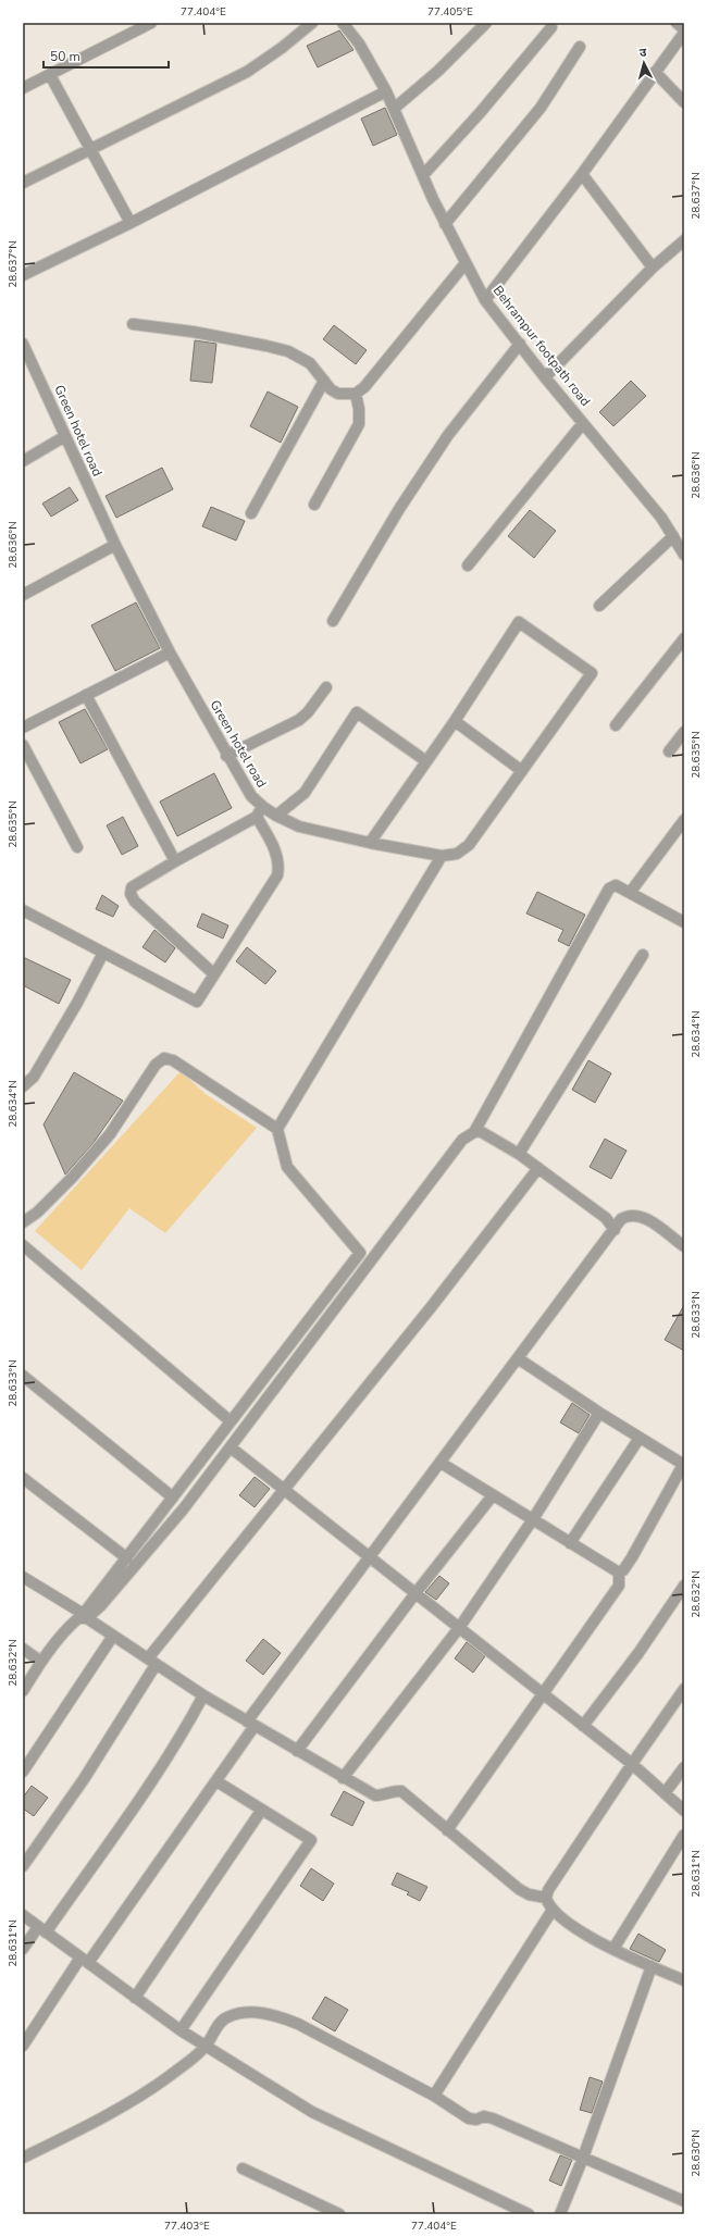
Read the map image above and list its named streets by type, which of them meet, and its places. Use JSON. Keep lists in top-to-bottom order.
{
  "streets": {
    "street": ["Behrampur footpath road", "Green hotel road"]
  },
  "scale_bar": "50 m",
  "north": "top",
  "coordinates": [
    "77.404°E",
    "77.405°E",
    "28.637°N",
    "28.636°N",
    "28.635°N",
    "28.634°N",
    "28.633°N",
    "28.632°N",
    "28.631°N",
    "28.630°N",
    "77.403°E"
  ]
}
